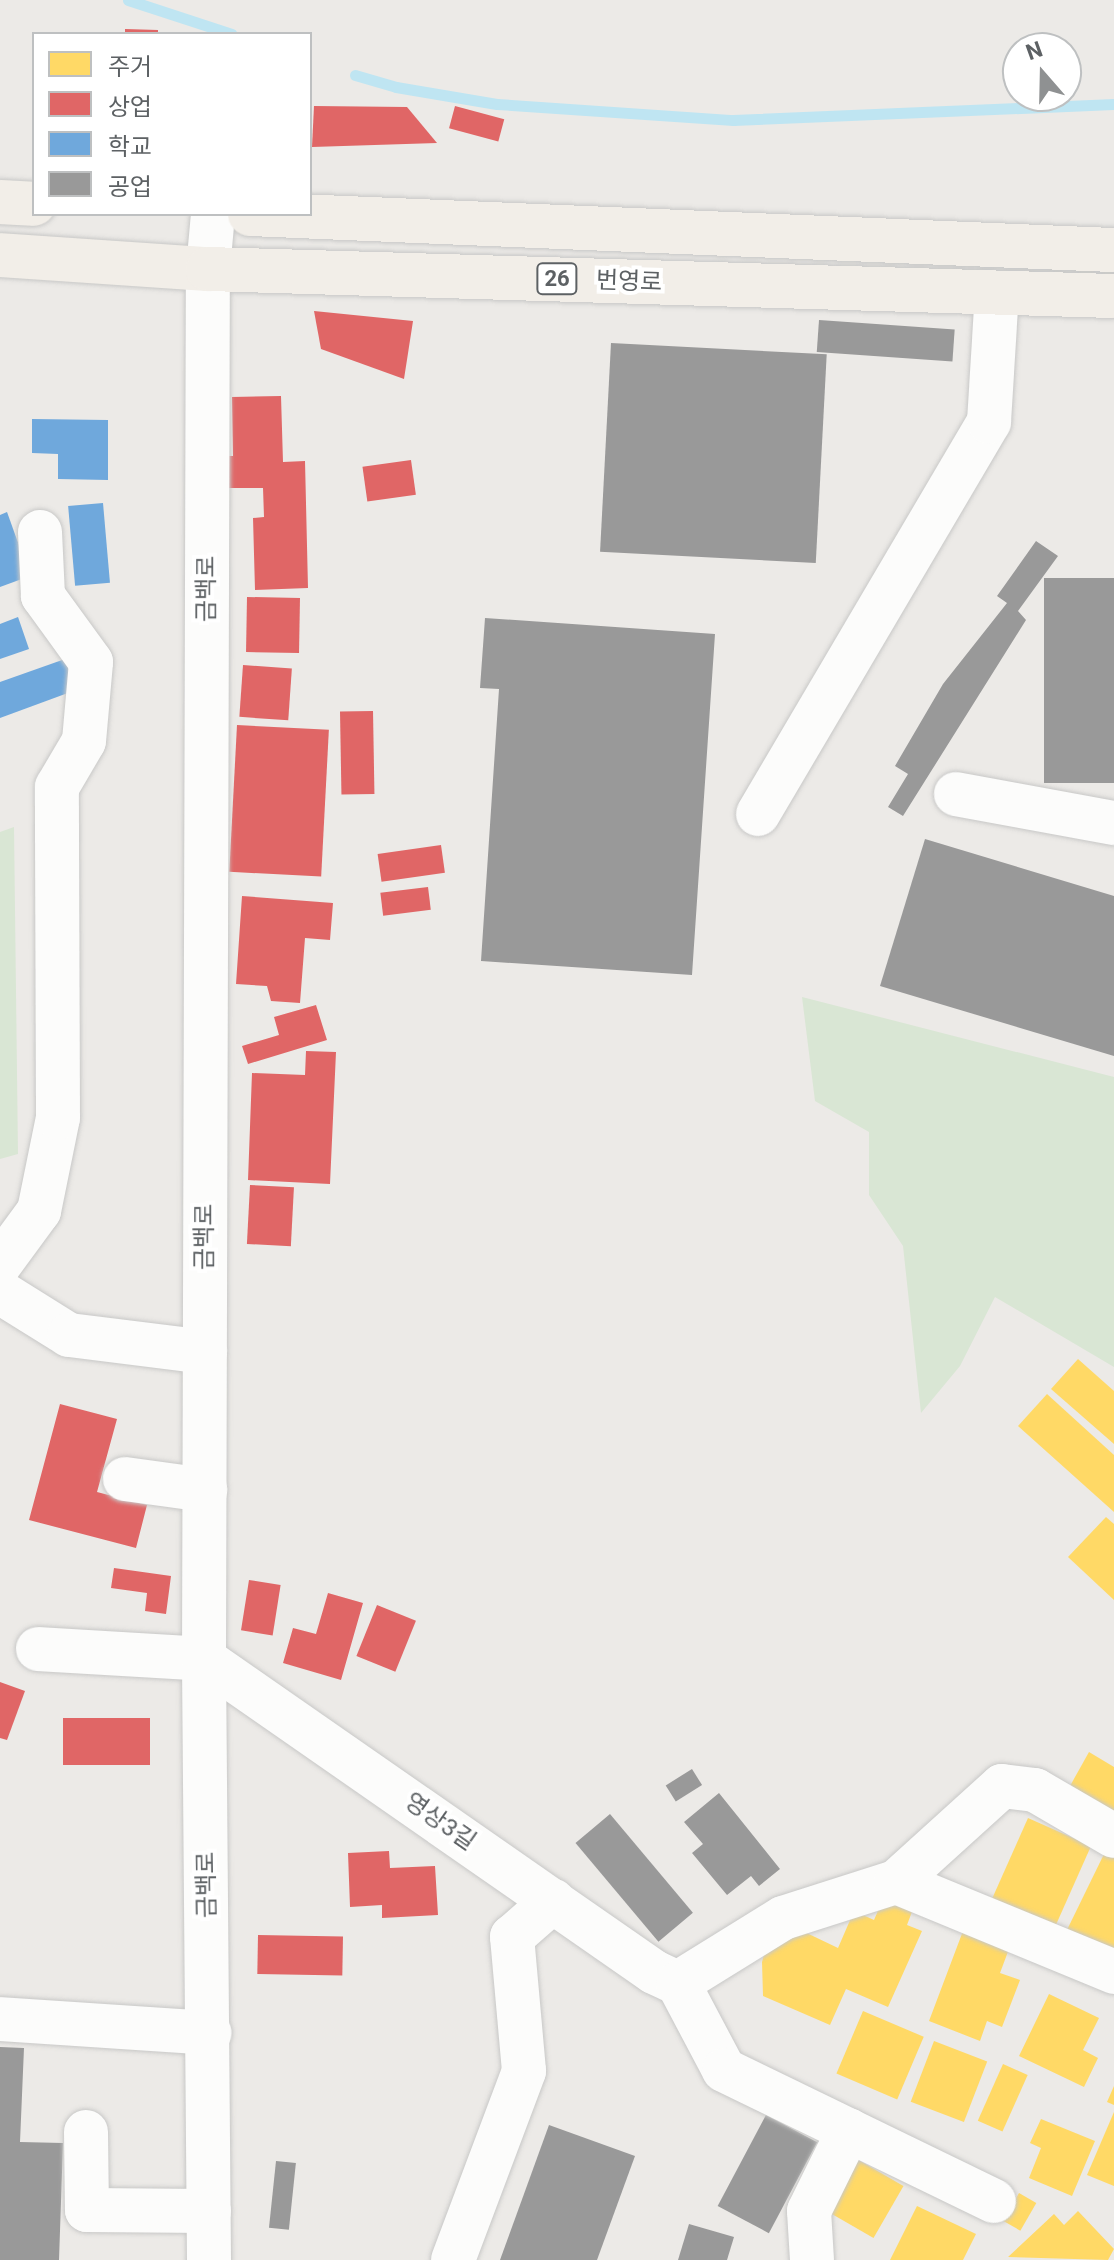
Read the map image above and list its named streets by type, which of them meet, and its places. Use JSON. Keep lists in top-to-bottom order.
{
  "streets": {
    "main road": ["26", "번영로"],
    "street": ["금백로", "영상3길"]
  },
  "crossings": [
    ["번영로", "금백로"],
    ["금백로", "영상3길"]
  ],
  "legend": [
    "주거",
    "상업",
    "학교",
    "공업"
  ],
  "north": "top"
}
